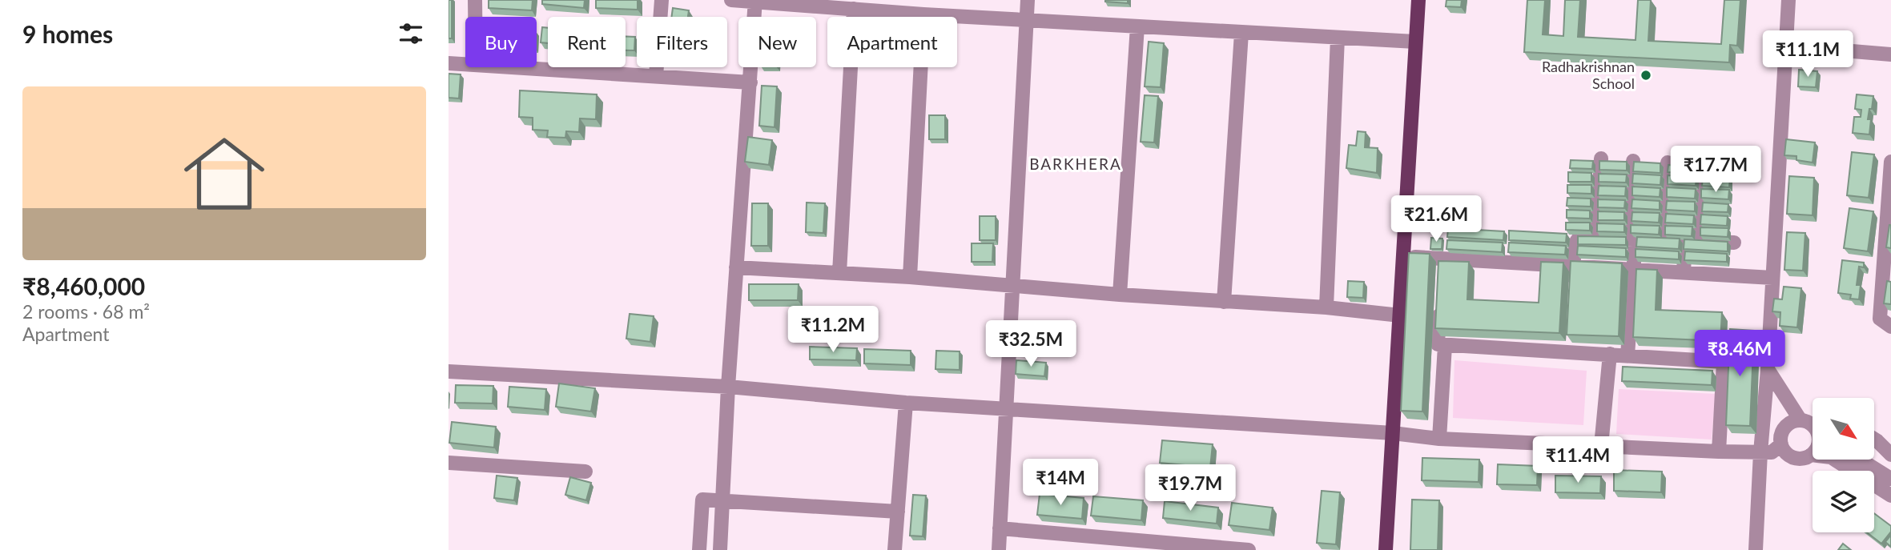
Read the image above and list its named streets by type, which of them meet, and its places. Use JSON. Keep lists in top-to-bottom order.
{
  "districts": ["BARKHERA"],
  "places": ["Radhakrishnan School"],
  "north": "bottom right",
  "page": {
    "heading": "9 homes",
    "chip": [
      "Buy",
      "Rent",
      "Filters",
      "New",
      "Apartment"
    ],
    "price": [
      "₹11.1M",
      "₹17.7M",
      "₹21.6M",
      "₹11.2M",
      "₹32.5M",
      "₹8.46M",
      "₹11.4M",
      "₹14M",
      "₹19.7M"
    ],
    "list": [
      {
        "name": "₹8,460,000",
        "note": "2 rooms · 68 m² · Apartment"
      }
    ]
  }
}
